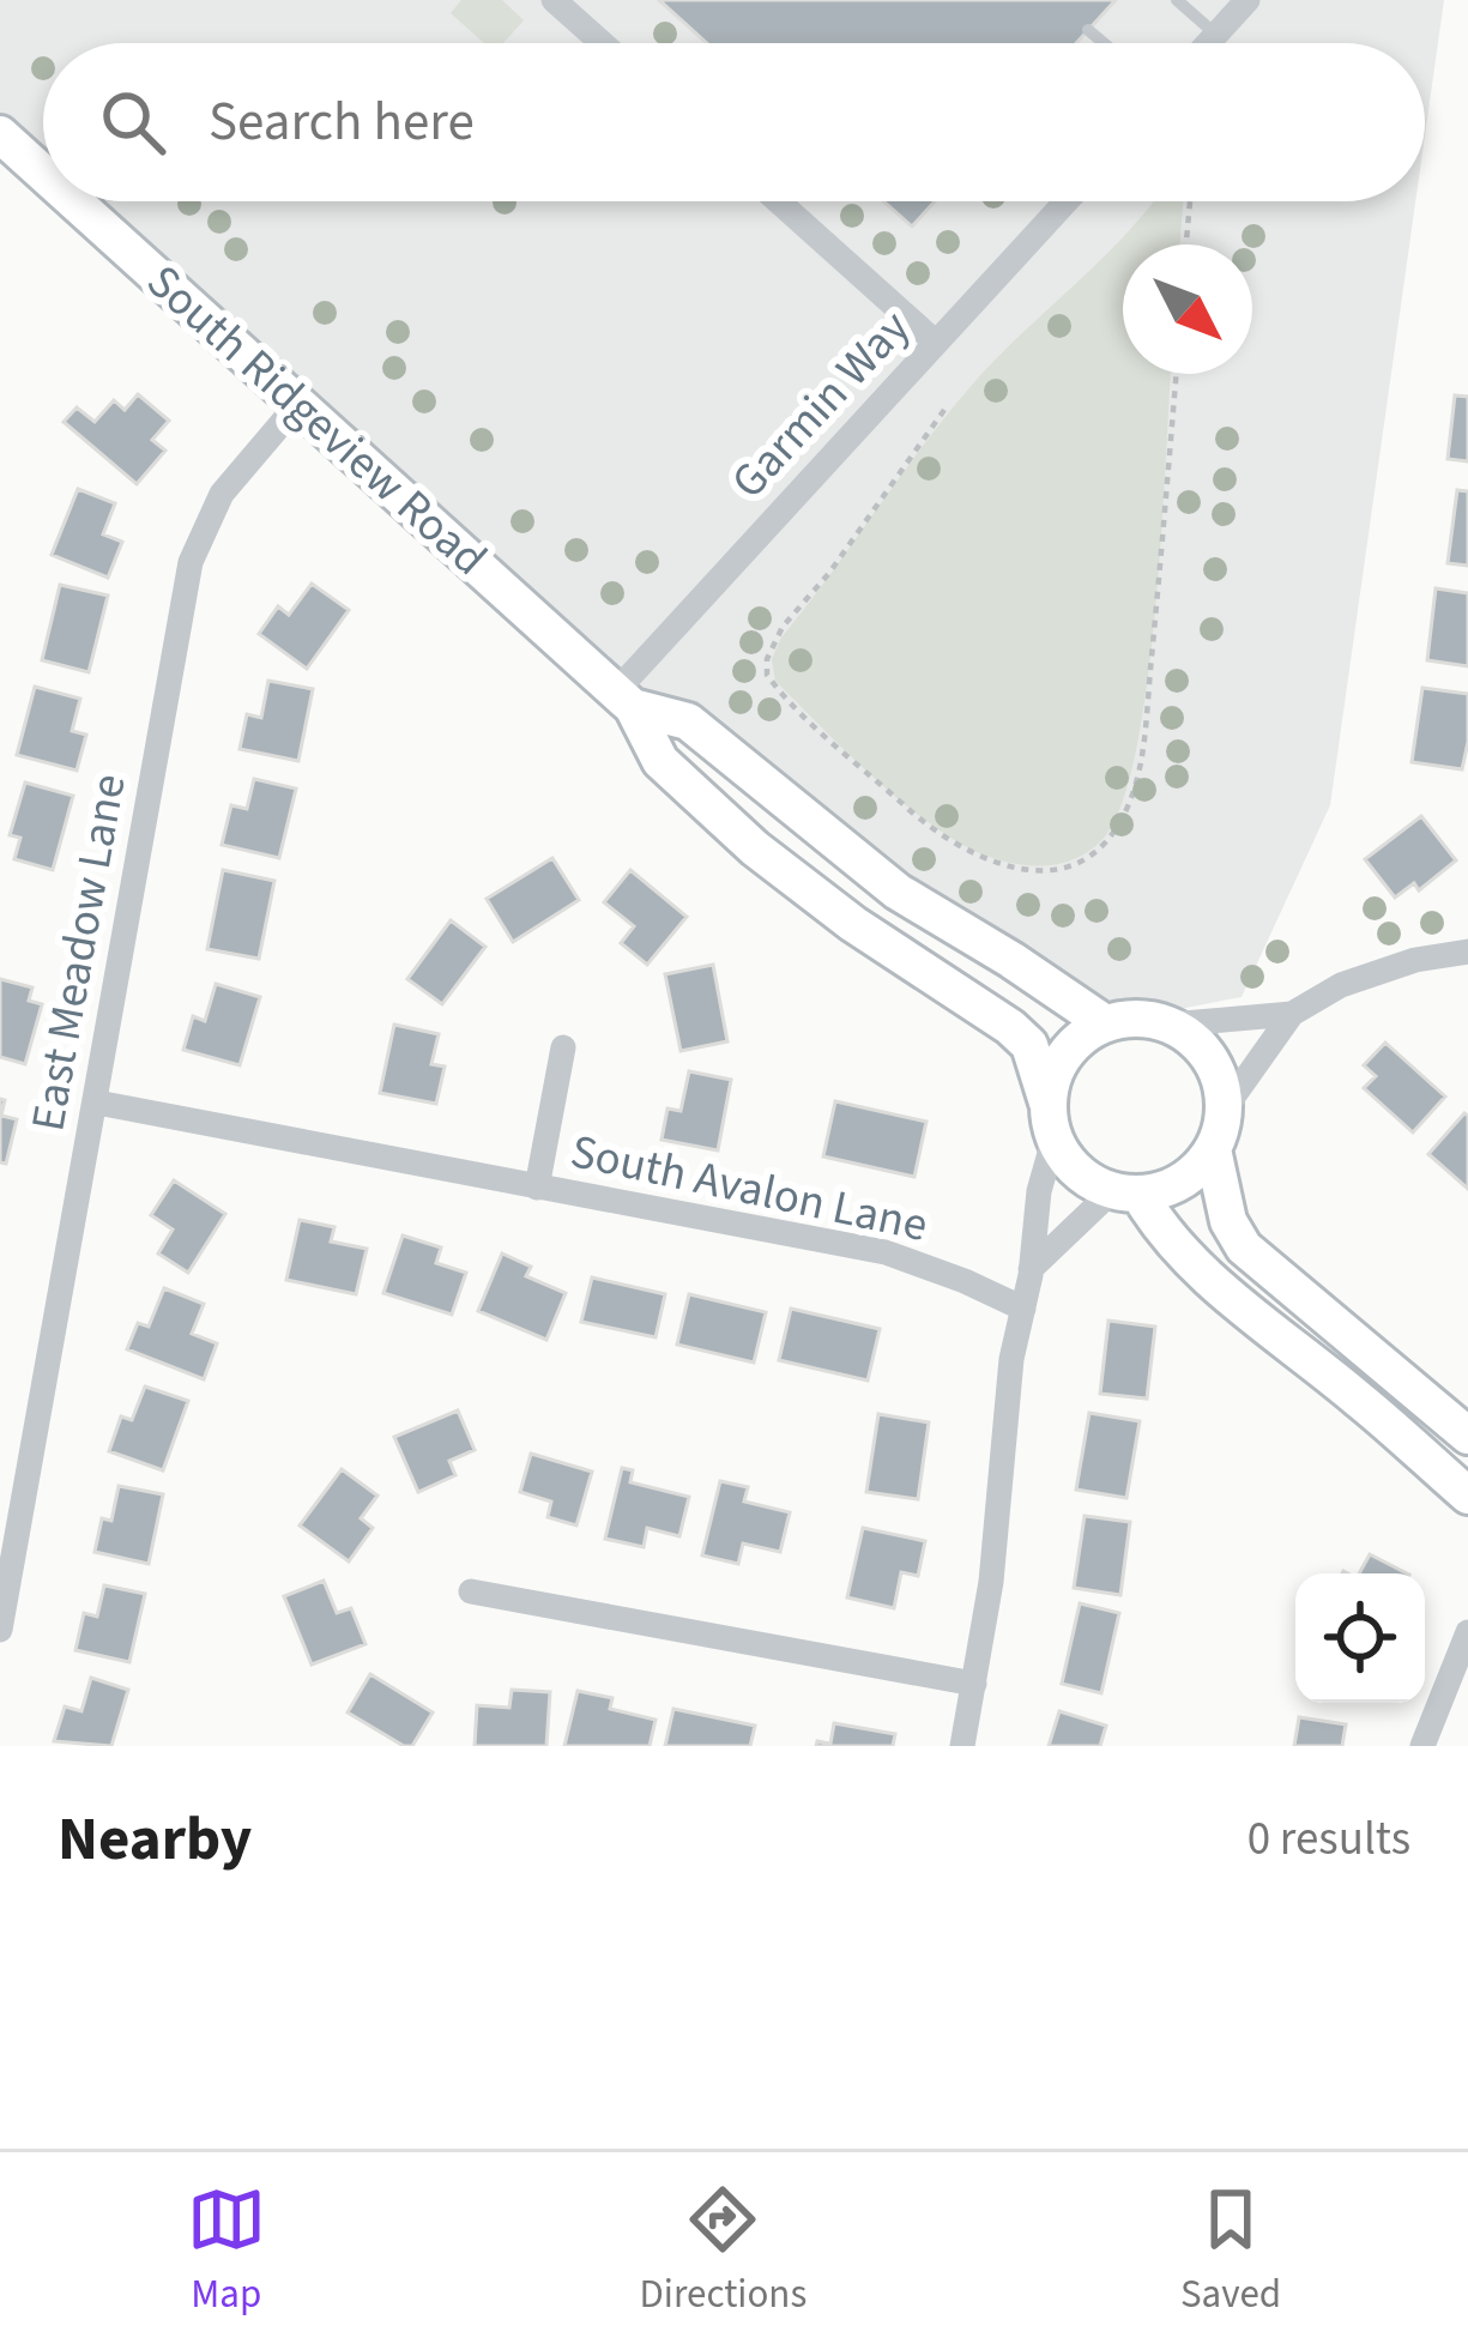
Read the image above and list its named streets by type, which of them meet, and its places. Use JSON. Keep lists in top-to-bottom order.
{
  "streets": {
    "main road": ["South Ridgeview Road"],
    "street": ["Garmin Way", "East Meadow Lane", "South Avalon Lane"]
  },
  "crossings": [
    ["Garmin Way", "South Ridgeview Road"],
    ["South Ridgeview Road", "East Meadow Lane"],
    ["East Meadow Lane", "South Avalon Lane"]
  ],
  "north": "bottom right",
  "page": {
    "search": "Search here",
    "heading": ["Nearby", "0 results"],
    "nav": ["Map", "Directions", "Saved"]
  }
}
